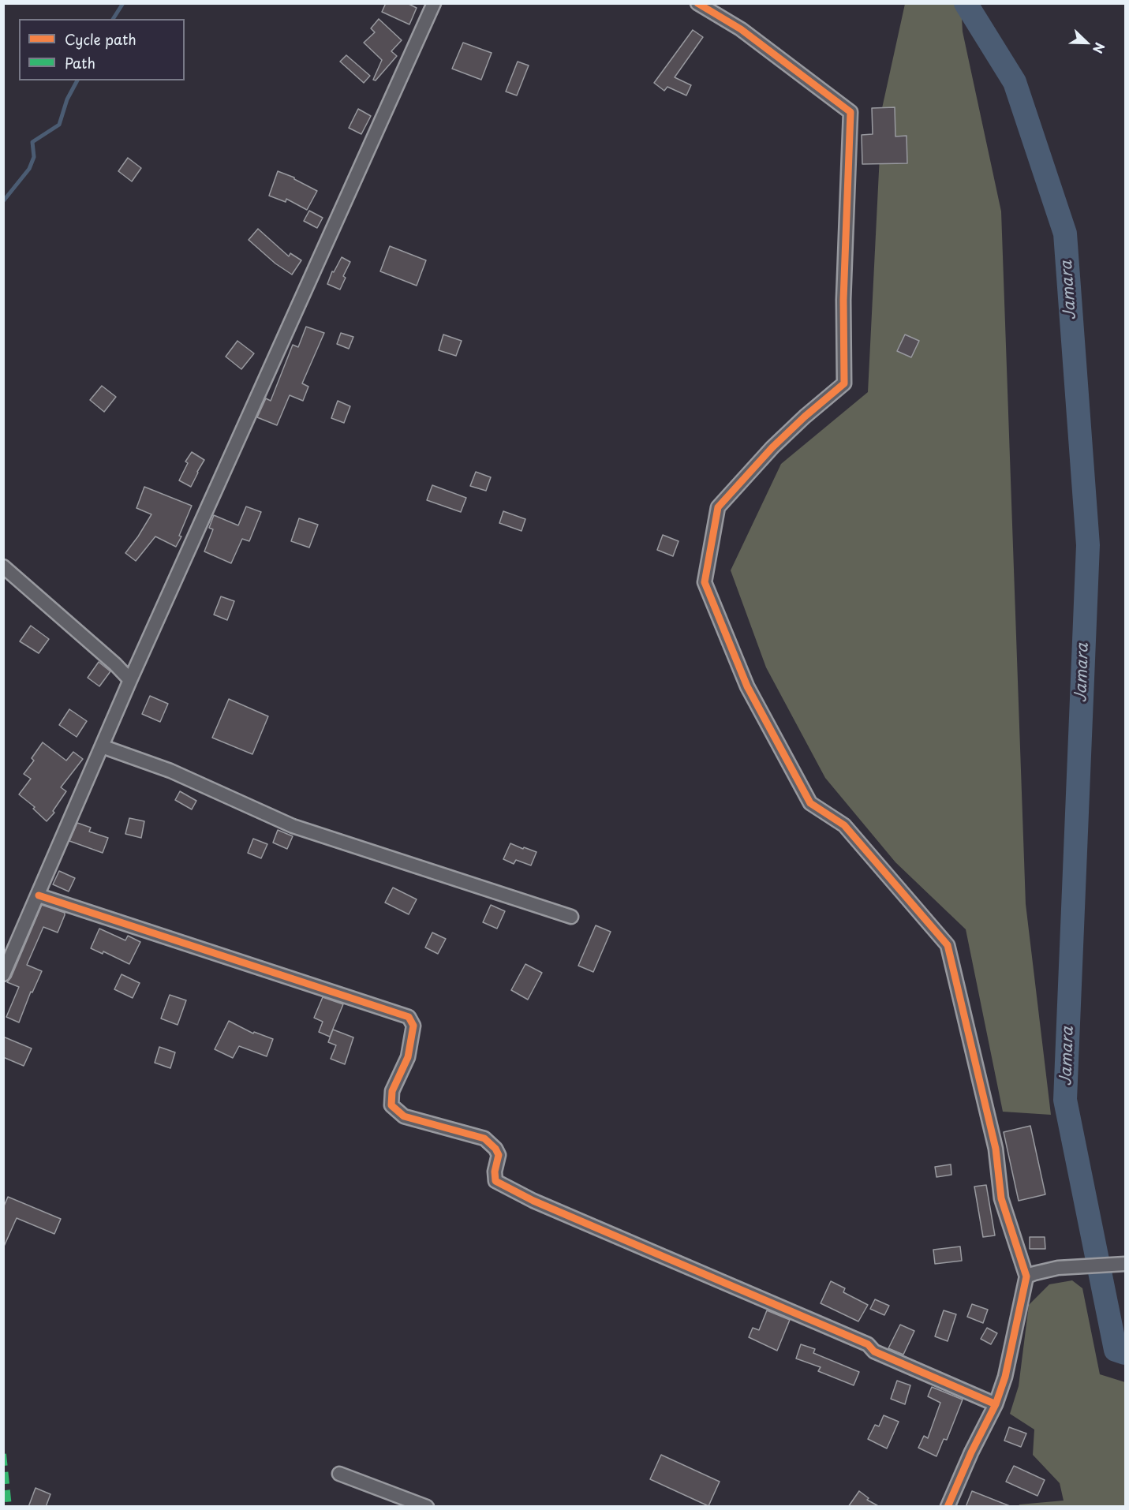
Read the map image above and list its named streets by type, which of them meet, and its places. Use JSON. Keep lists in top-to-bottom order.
{
  "water": ["Jamara"],
  "legend": ["Cycle path", "Path"],
  "north": "bottom right"
}
